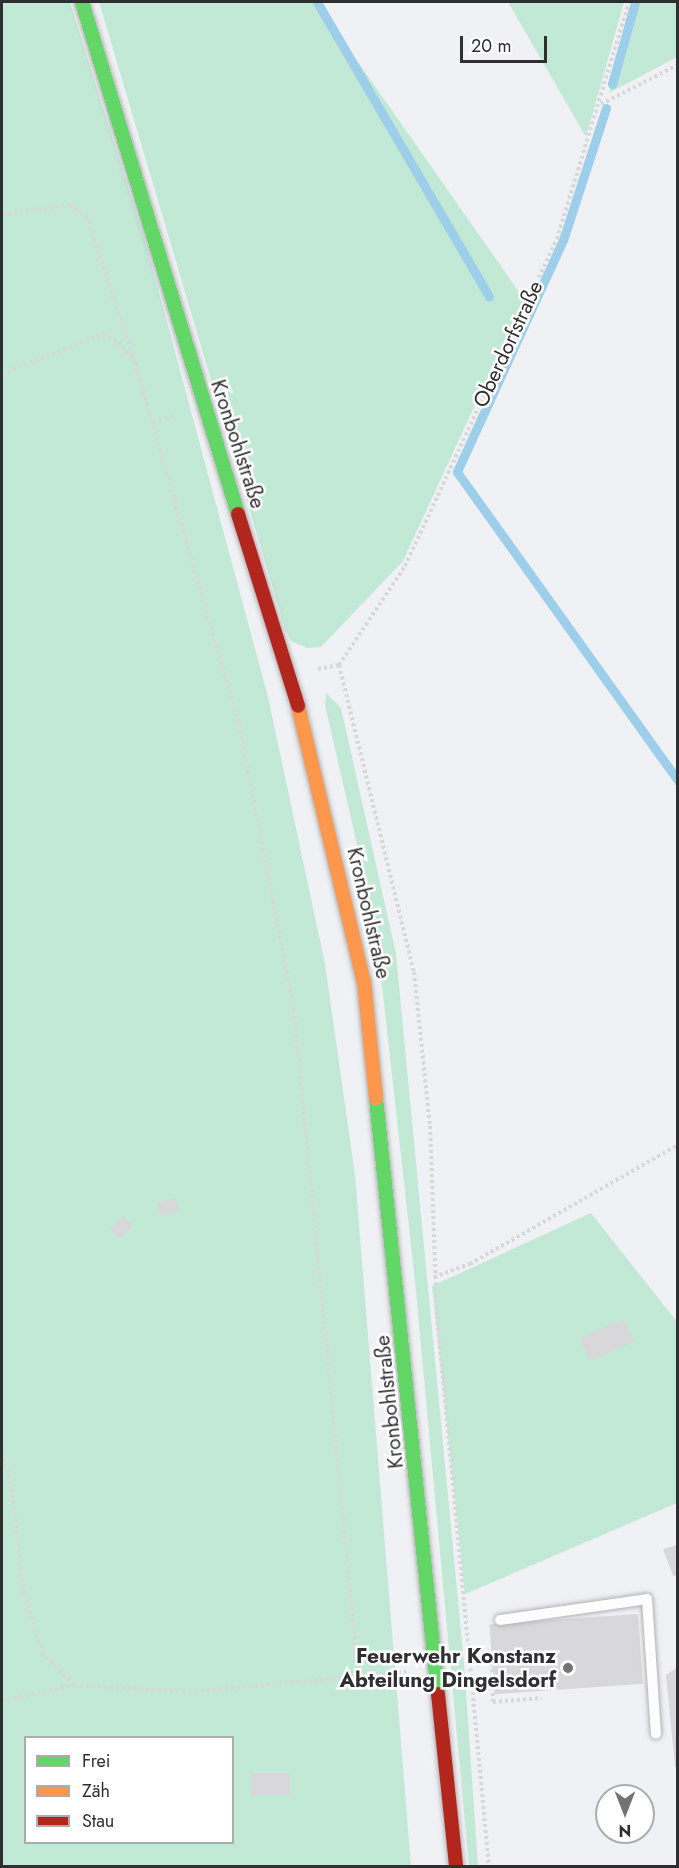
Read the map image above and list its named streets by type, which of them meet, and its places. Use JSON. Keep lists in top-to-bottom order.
{
  "streets": {
    "main road": ["Kronbohlstraße"],
    "path": ["Oberdorfstraße"]
  },
  "places": ["Feuerwehr Konstanz Abteilung Dingelsdorf"],
  "legend": ["Frei", "Zäh", "Stau"],
  "scale_bar": "20 m",
  "north": "bottom"
}
